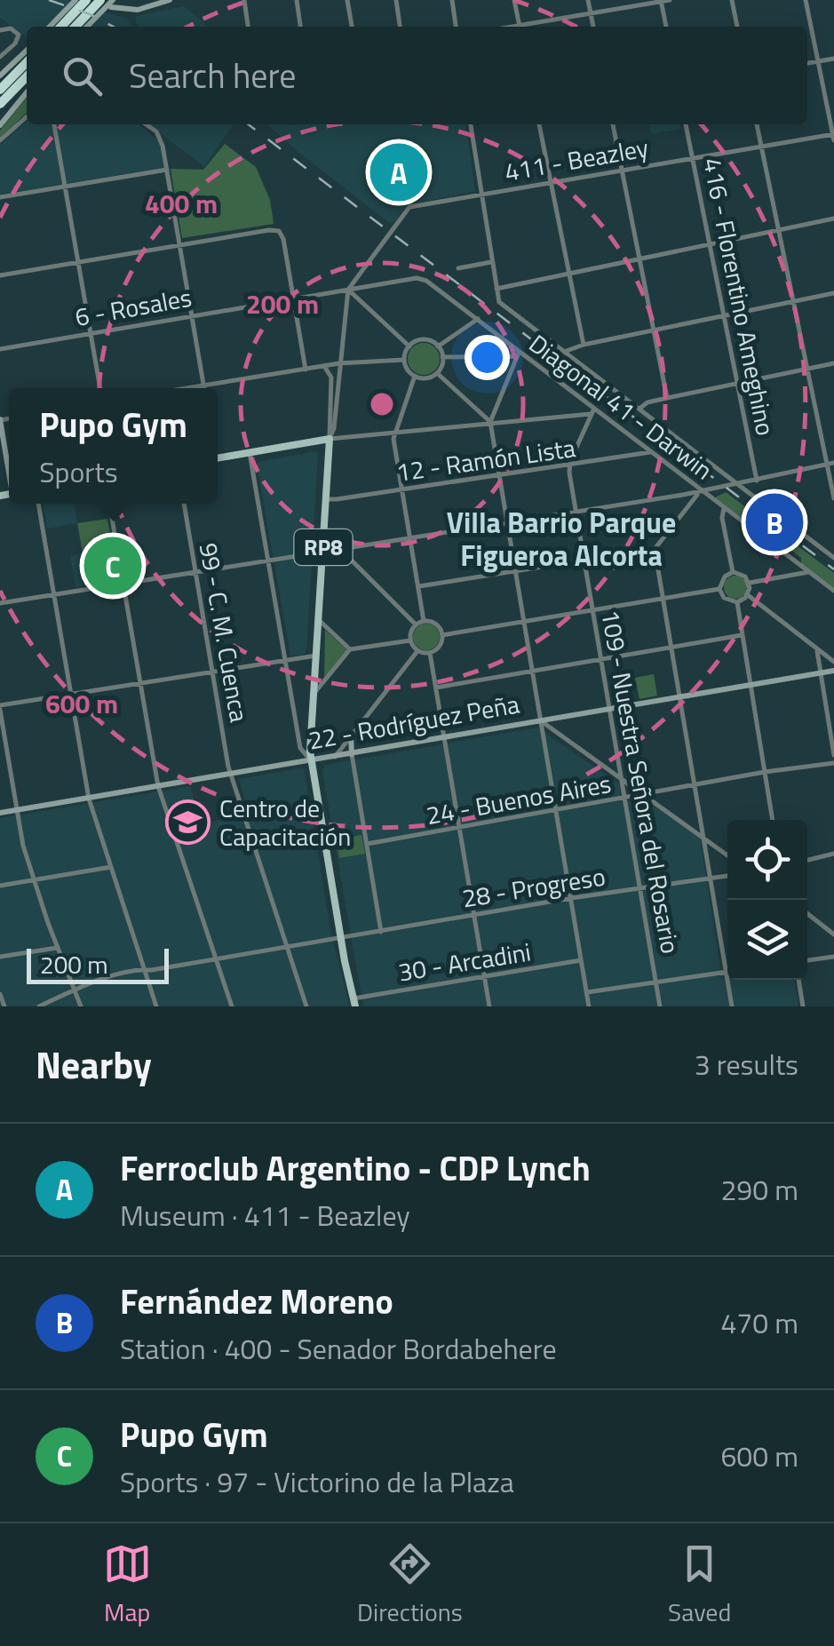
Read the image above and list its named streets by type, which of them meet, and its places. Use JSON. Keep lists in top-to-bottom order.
{
  "streets": {
    "main road": ["RP8"],
    "street": [
      "411 - Beazley",
      "416 - Florentino Ameghino",
      "6 - Rosales",
      "Diagonal 41 - Darwin",
      "12 - Ramón Lista",
      "99 - C. M. Cuenca",
      "22 - Rodríguez Peña",
      "109 - Nuestra Señora del Rosario",
      "24 - Buenos Aires",
      "28 - Progreso",
      "30 - Arcadini"
    ]
  },
  "crossings": [
    ["411 - Beazley", "416 - Florentino Ameghino"],
    ["411 - Beazley", "6 - Rosales"],
    ["6 - Rosales", "Diagonal 41 - Darwin"],
    ["Diagonal 41 - Darwin", "12 - Ramón Lista"],
    ["12 - Ramón Lista", "RP8"],
    ["12 - Ramón Lista", "109 - Nuestra Señora del Rosario"],
    ["RP8", "22 - Rodríguez Peña"],
    ["RP8", "28 - Progreso"],
    ["RP8", "30 - Arcadini"],
    ["99 - C. M. Cuenca", "22 - Rodríguez Peña"],
    ["99 - C. M. Cuenca", "28 - Progreso"],
    ["22 - Rodríguez Peña", "109 - Nuestra Señora del Rosario"],
    ["109 - Nuestra Señora del Rosario", "24 - Buenos Aires"],
    ["109 - Nuestra Señora del Rosario", "28 - Progreso"]
  ],
  "districts": ["Villa Barrio Parque Figueroa Alcorta"],
  "places": {
    "school or university": ["Centro de Capacitación"]
  },
  "scale_bar": "200 m",
  "page": {
    "search": "Search here",
    "pins": ["A", "B", "C"],
    "popup": ["Pupo Gym", "Sports"],
    "scale": "200 m",
    "heading": ["Nearby", "3 results"],
    "list": [
      {
        "mark": "A",
        "name": "Ferroclub Argentino - CDP Lynch",
        "note": "Museum · 411 - Beazley",
        "value": "290 m"
      },
      {
        "mark": "B",
        "name": "Fernández Moreno",
        "note": "Station · 400 - Senador Bordabehere",
        "value": "470 m"
      },
      {
        "mark": "C",
        "name": "Pupo Gym",
        "note": "Sports · 97 - Victorino de la Plaza",
        "value": "600 m"
      }
    ],
    "nav": ["Map", "Directions", "Saved"]
  },
  "rings": ["400 m", "200 m", "600 m"]
}
